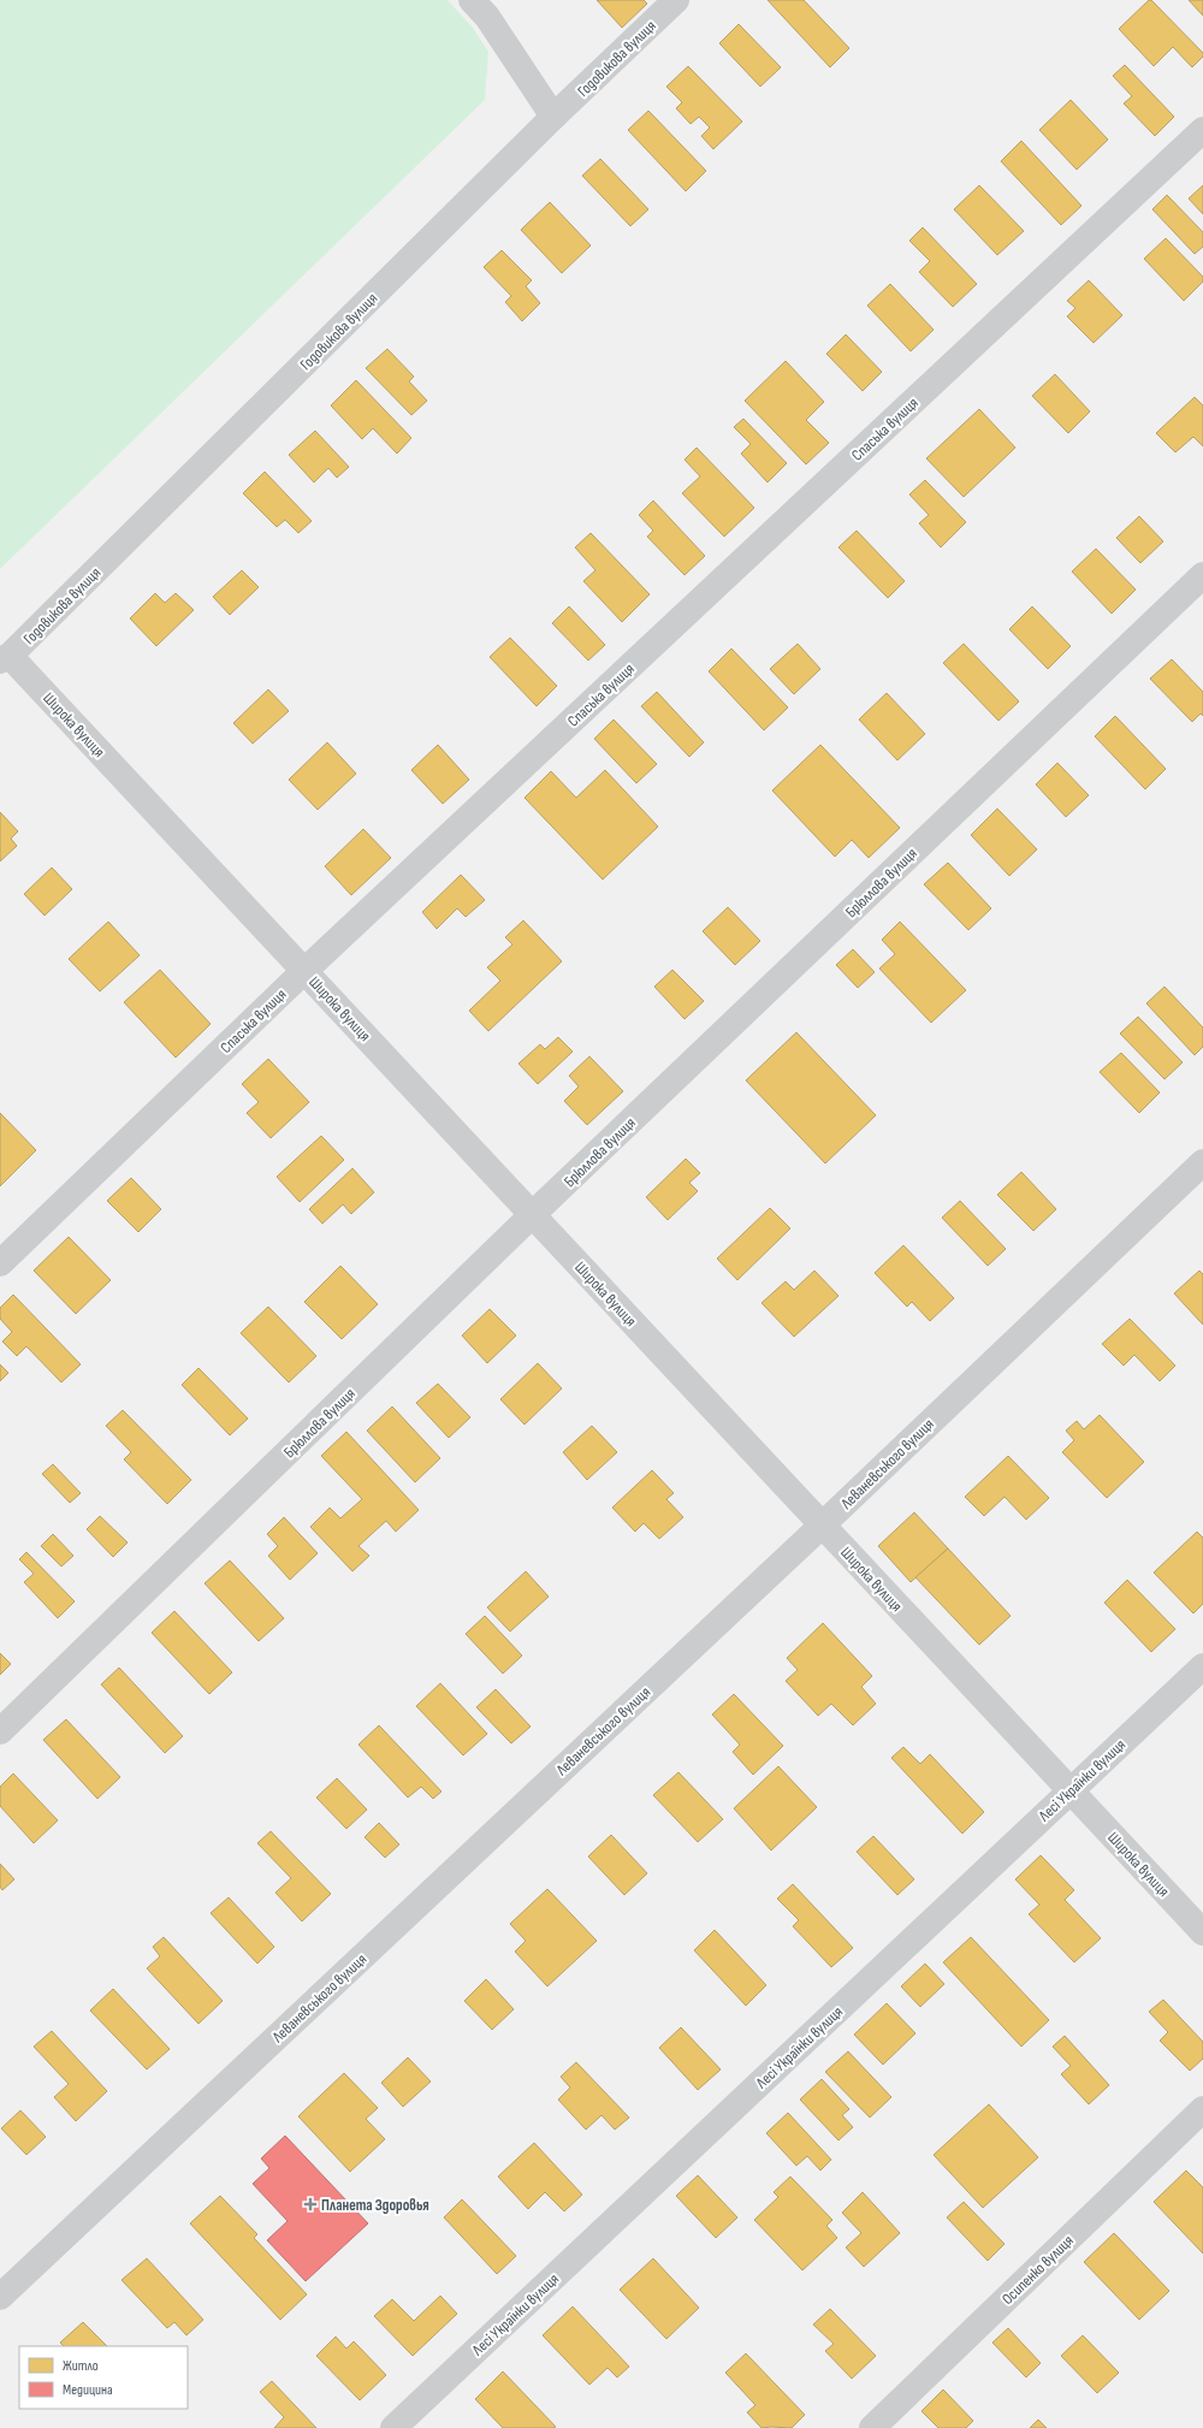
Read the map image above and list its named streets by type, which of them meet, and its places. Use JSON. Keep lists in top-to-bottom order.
{
  "streets": {
    "street": [
      "Годовикова вулиця",
      "Спаська вулиця",
      "Широка вулиця",
      "Брюллова вулиця",
      "Леваневського вулиця",
      "Лесі Українки вулиця",
      "Осипенко вулиця"
    ]
  },
  "crossings": [
    ["Годовикова вулиця", "Широка вулиця"],
    ["Спаська вулиця", "Широка вулиця"],
    ["Широка вулиця", "Брюллова вулиця"],
    ["Широка вулиця", "Леваневського вулиця"],
    ["Широка вулиця", "Лесі Українки вулиця"]
  ],
  "places": {
    "health": ["Планета Здоровья"]
  },
  "legend": ["Житло", "Медицина"]
}
